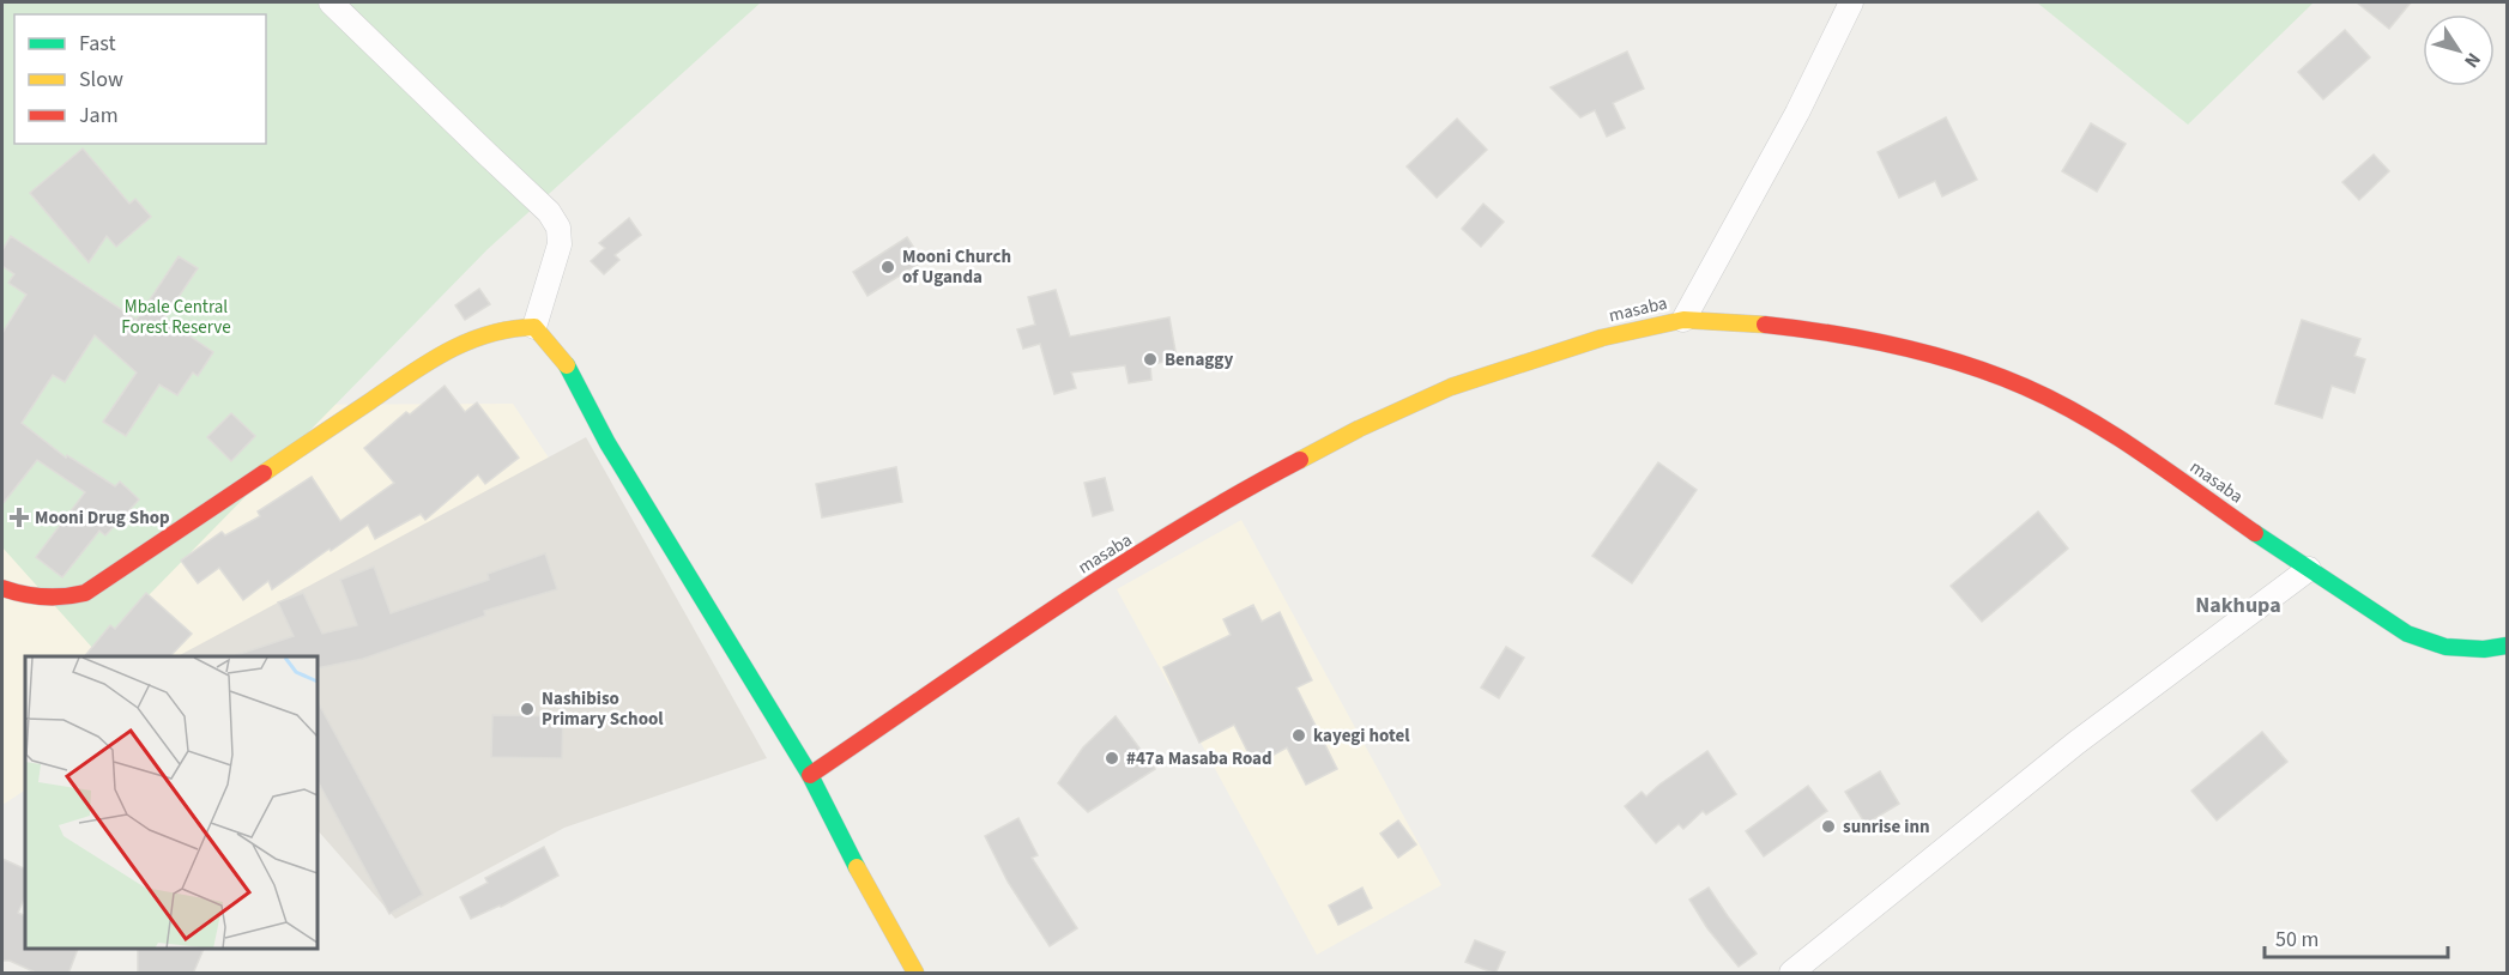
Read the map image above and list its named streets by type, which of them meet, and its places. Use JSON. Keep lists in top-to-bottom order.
{
  "streets": {
    "street": ["masaba"]
  },
  "districts": ["Nakhupa"],
  "parks": ["Mbale Central Forest Reserve"],
  "places": {
    "other": [
      "Mooni Church of Uganda",
      "Benaggy",
      "Nashibiso Primary School",
      "kayegi hotel",
      "#47a Masaba Road",
      "sunrise inn"
    ],
    "health": ["Mooni Drug Shop"]
  },
  "legend": ["Fast", "Slow", "Jam"],
  "scale_bar": "50 m",
  "north": "bottom right"
}
